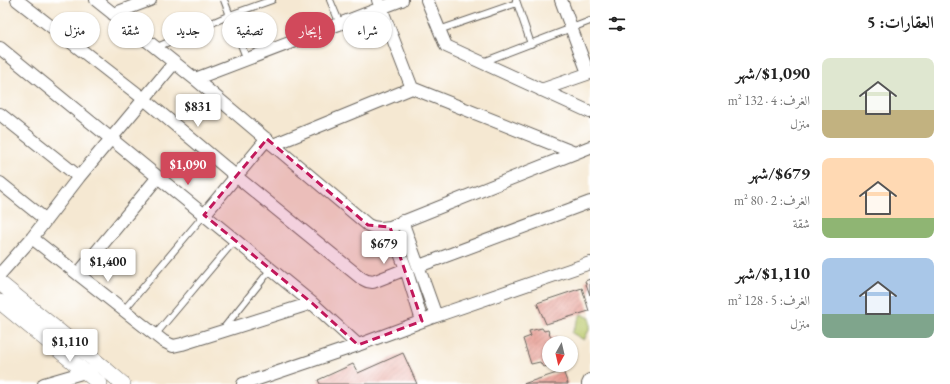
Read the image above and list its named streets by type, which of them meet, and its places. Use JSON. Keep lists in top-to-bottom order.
{
  "north": "bottom",
  "page": {
    "heading": "العقارات: 5",
    "chip": [
      "شراء",
      "إيجار",
      "تصفية",
      "جديد",
      "شقة",
      "منزل"
    ],
    "list": [
      {
        "name": "$1,090/شهر",
        "note": "الغرف: 4 · 132 m² · منزل"
      },
      {
        "name": "$679/شهر",
        "note": "الغرف: 2 · 80 m² · شقة"
      },
      {
        "name": "$1,110/شهر",
        "note": "الغرف: 5 · 128 m² · منزل"
      }
    ],
    "price": [
      "$831",
      "$1,090",
      "$679",
      "$1,400",
      "$1,110"
    ]
  }
}
